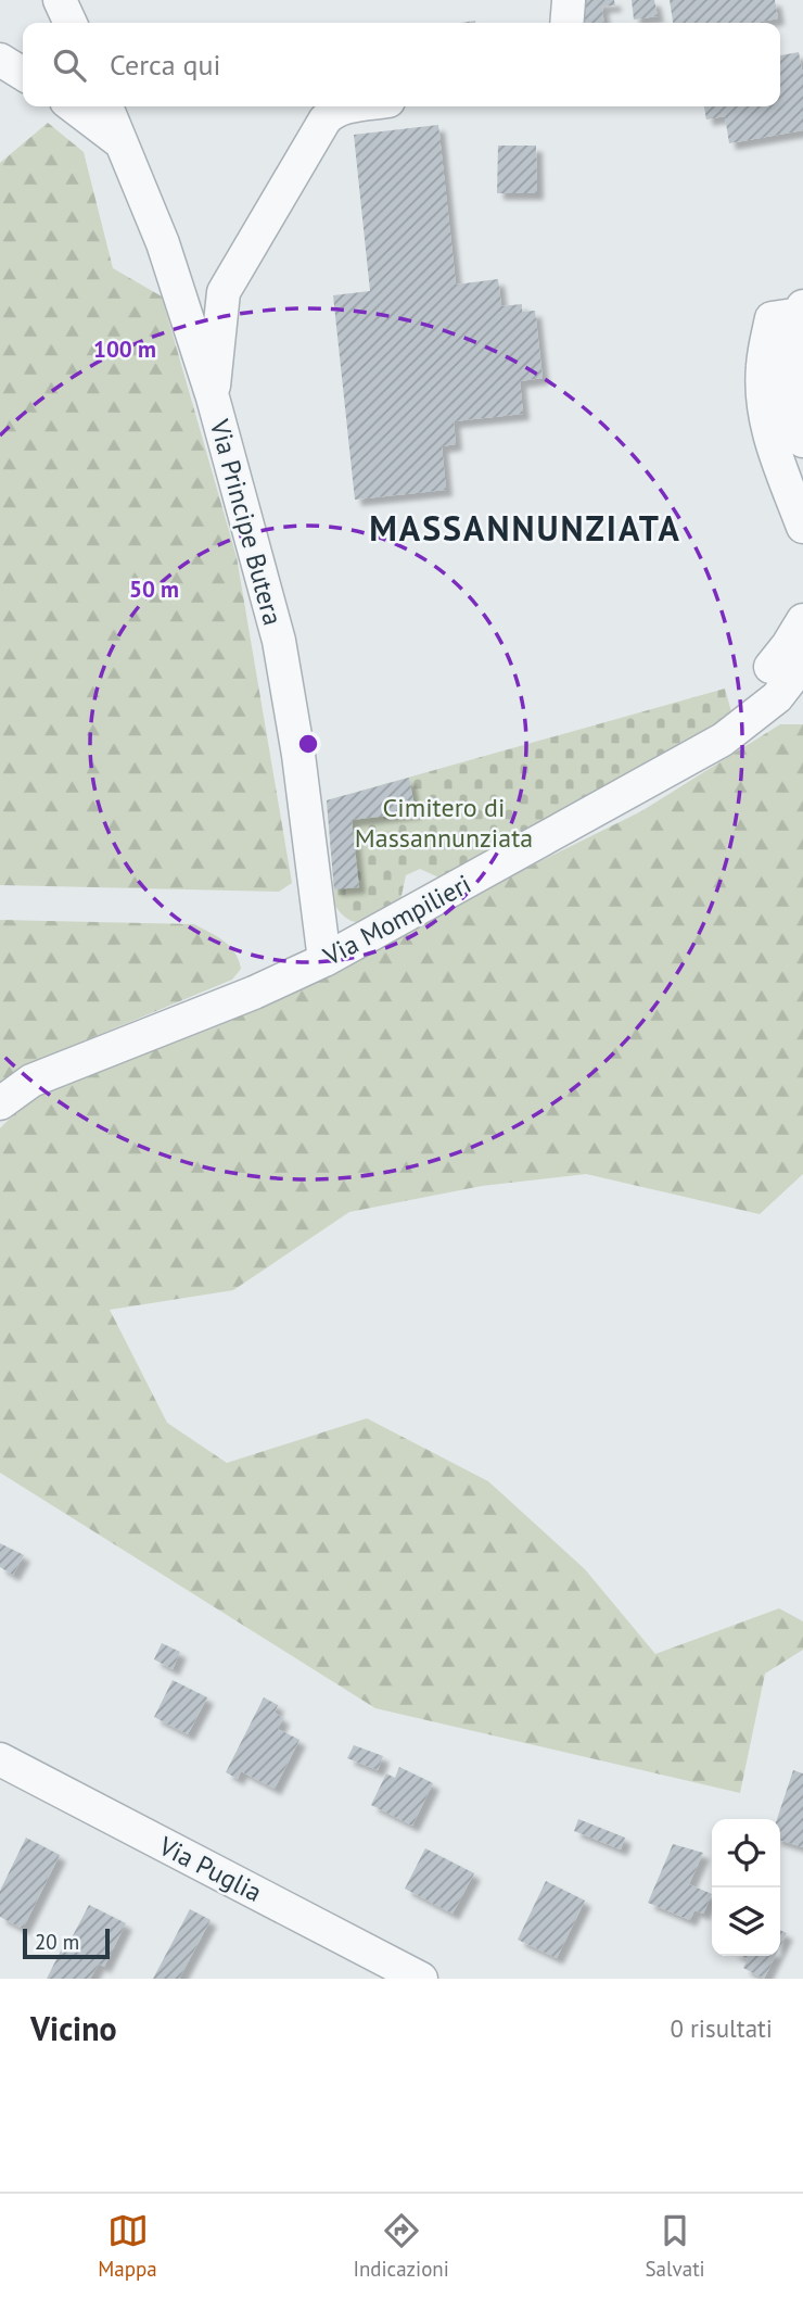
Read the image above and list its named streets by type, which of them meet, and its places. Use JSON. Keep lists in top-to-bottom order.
{
  "streets": {
    "street": ["Via Principe Butera", "Via Mompilieri", "Via Puglia"]
  },
  "crossings": [
    ["Via Principe Butera", "Via Mompilieri"]
  ],
  "districts": ["MASSANNUNZIATA"],
  "parks": ["Cimitero di Massannunziata"],
  "scale_bar": "20 m",
  "page": {
    "search": "Cerca qui",
    "scale": "20 m",
    "heading": ["Vicino", "0 risultati"],
    "nav": ["Mappa", "Indicazioni", "Salvati"]
  },
  "rings": ["100 m", "50 m"]
}
